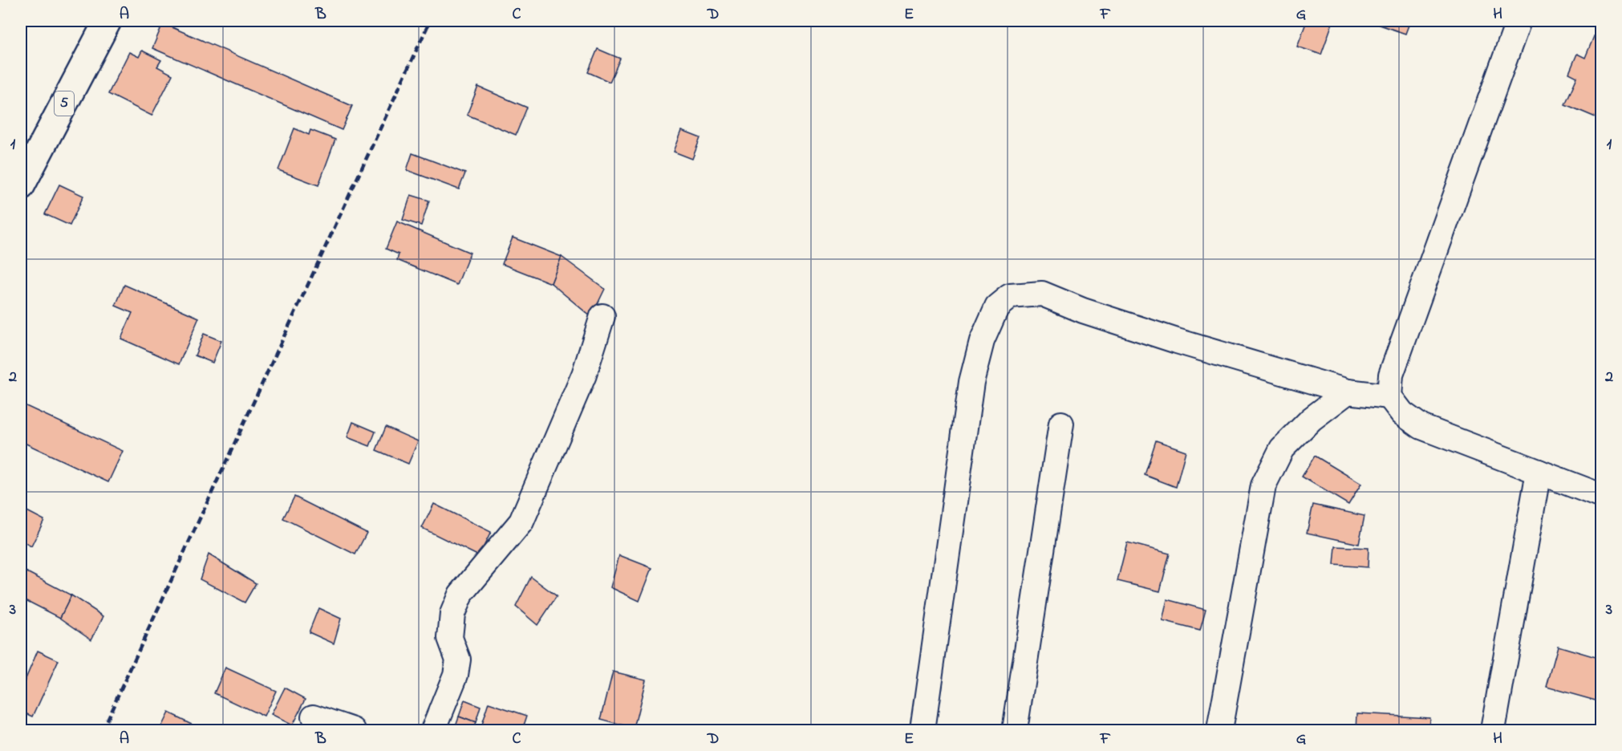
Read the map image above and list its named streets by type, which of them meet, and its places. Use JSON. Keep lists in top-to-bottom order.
{
  "streets": {
    "highway": ["5"]
  },
  "grid": {
    "columns": [
      "A",
      "B",
      "C",
      "D",
      "E",
      "F",
      "G",
      "H"
    ],
    "rows": ["1", "2", "3"]
  }
}
